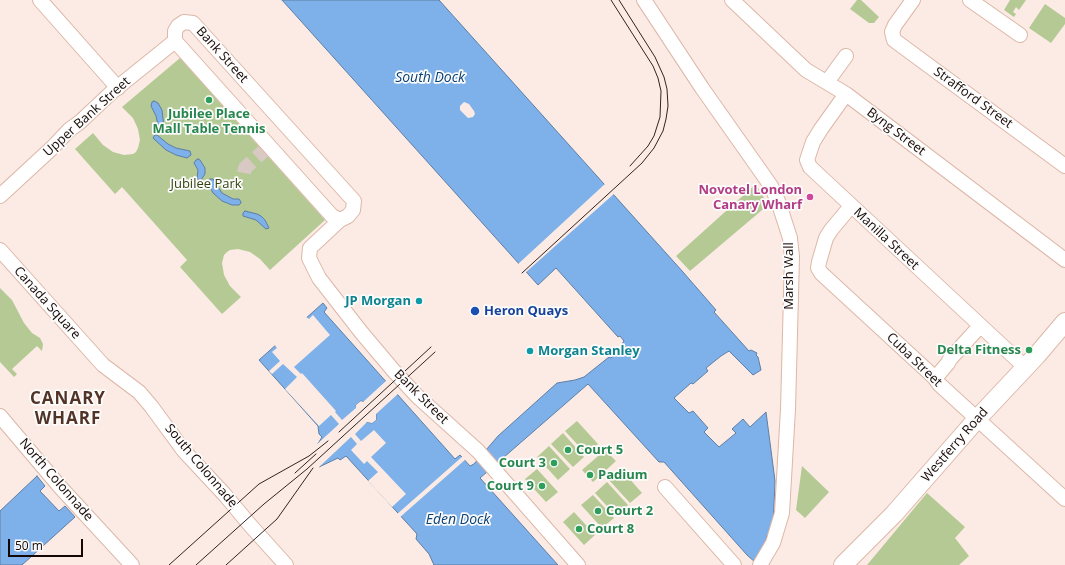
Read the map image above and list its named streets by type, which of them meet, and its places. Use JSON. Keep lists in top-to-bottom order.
{
  "streets": {
    "main road": ["Westferry Road"],
    "street": [
      "Bank Street",
      "Strafford Street",
      "Upper Bank Street",
      "Byng Street",
      "Manilla Street",
      "Marsh Wall",
      "Canada Square",
      "Cuba Street",
      "South Colonnade",
      "North Colonnade"
    ]
  },
  "crossings": [
    ["Bank Street", "Upper Bank Street"],
    ["Byng Street", "Manilla Street"],
    ["Manilla Street", "Cuba Street"],
    ["Manilla Street", "Westferry Road"],
    ["Canada Square", "South Colonnade"],
    ["Cuba Street", "Westferry Road"]
  ],
  "districts": ["CANARY WHARF"],
  "water": ["South Dock", "Eden Dock"],
  "parks": ["Jubilee Park"],
  "places": [
    "Jubilee Place Mall Table Tennis",
    "Novotel London Canary Wharf",
    "JP Morgan",
    "Heron Quays",
    "Delta Fitness",
    "Morgan Stanley",
    "Court 5",
    "Court 3",
    "Padium",
    "Court 9",
    "Court 2",
    "Court 8"
  ],
  "scale_bar": "50 m"
}
